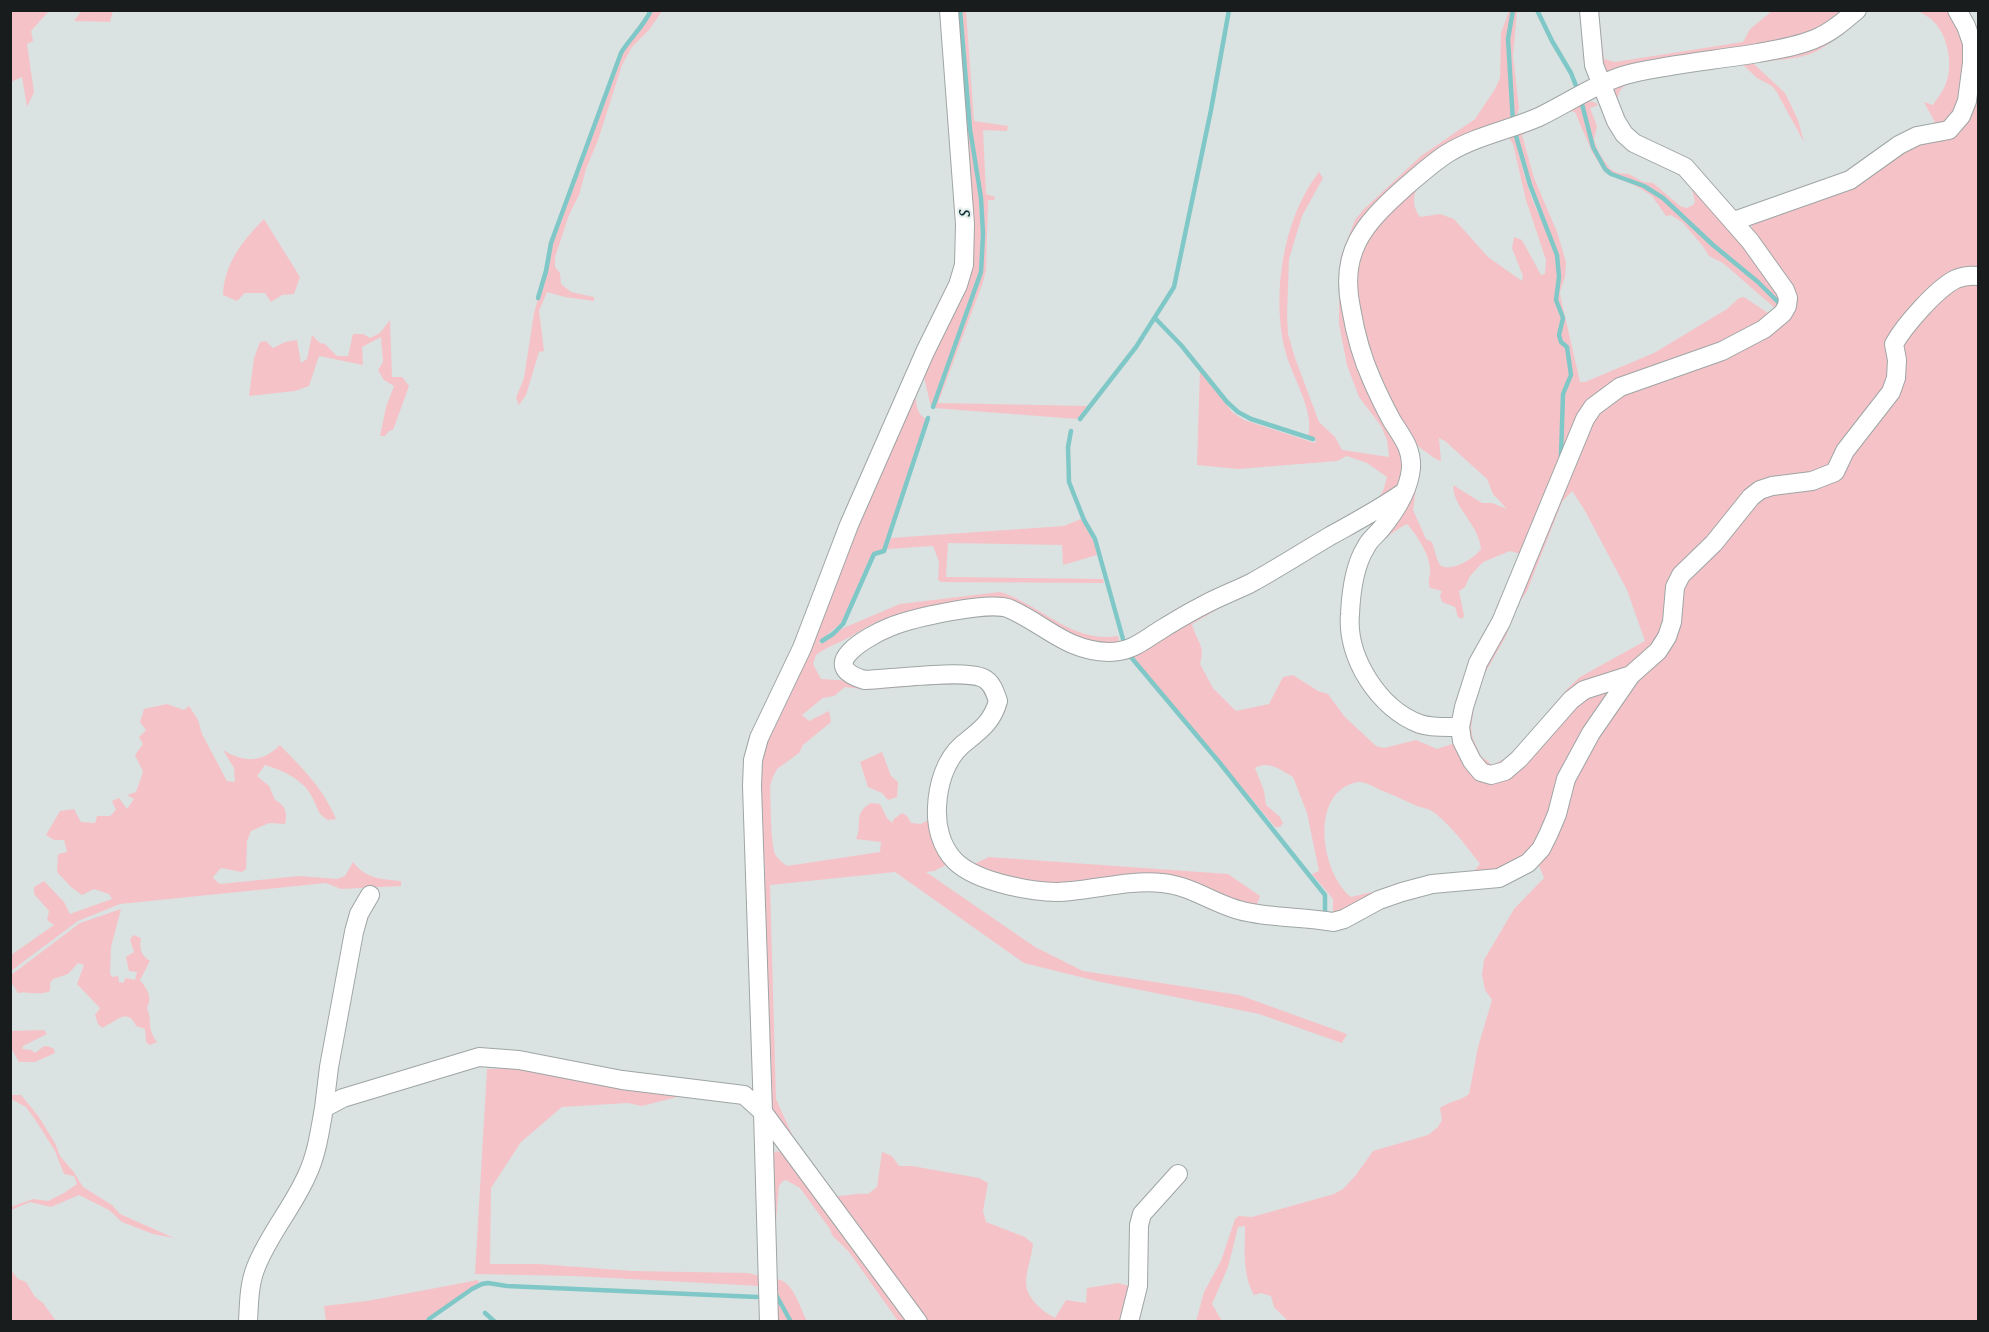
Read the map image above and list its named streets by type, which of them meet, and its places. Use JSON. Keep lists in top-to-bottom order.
{
  "water": ["s"]
}
